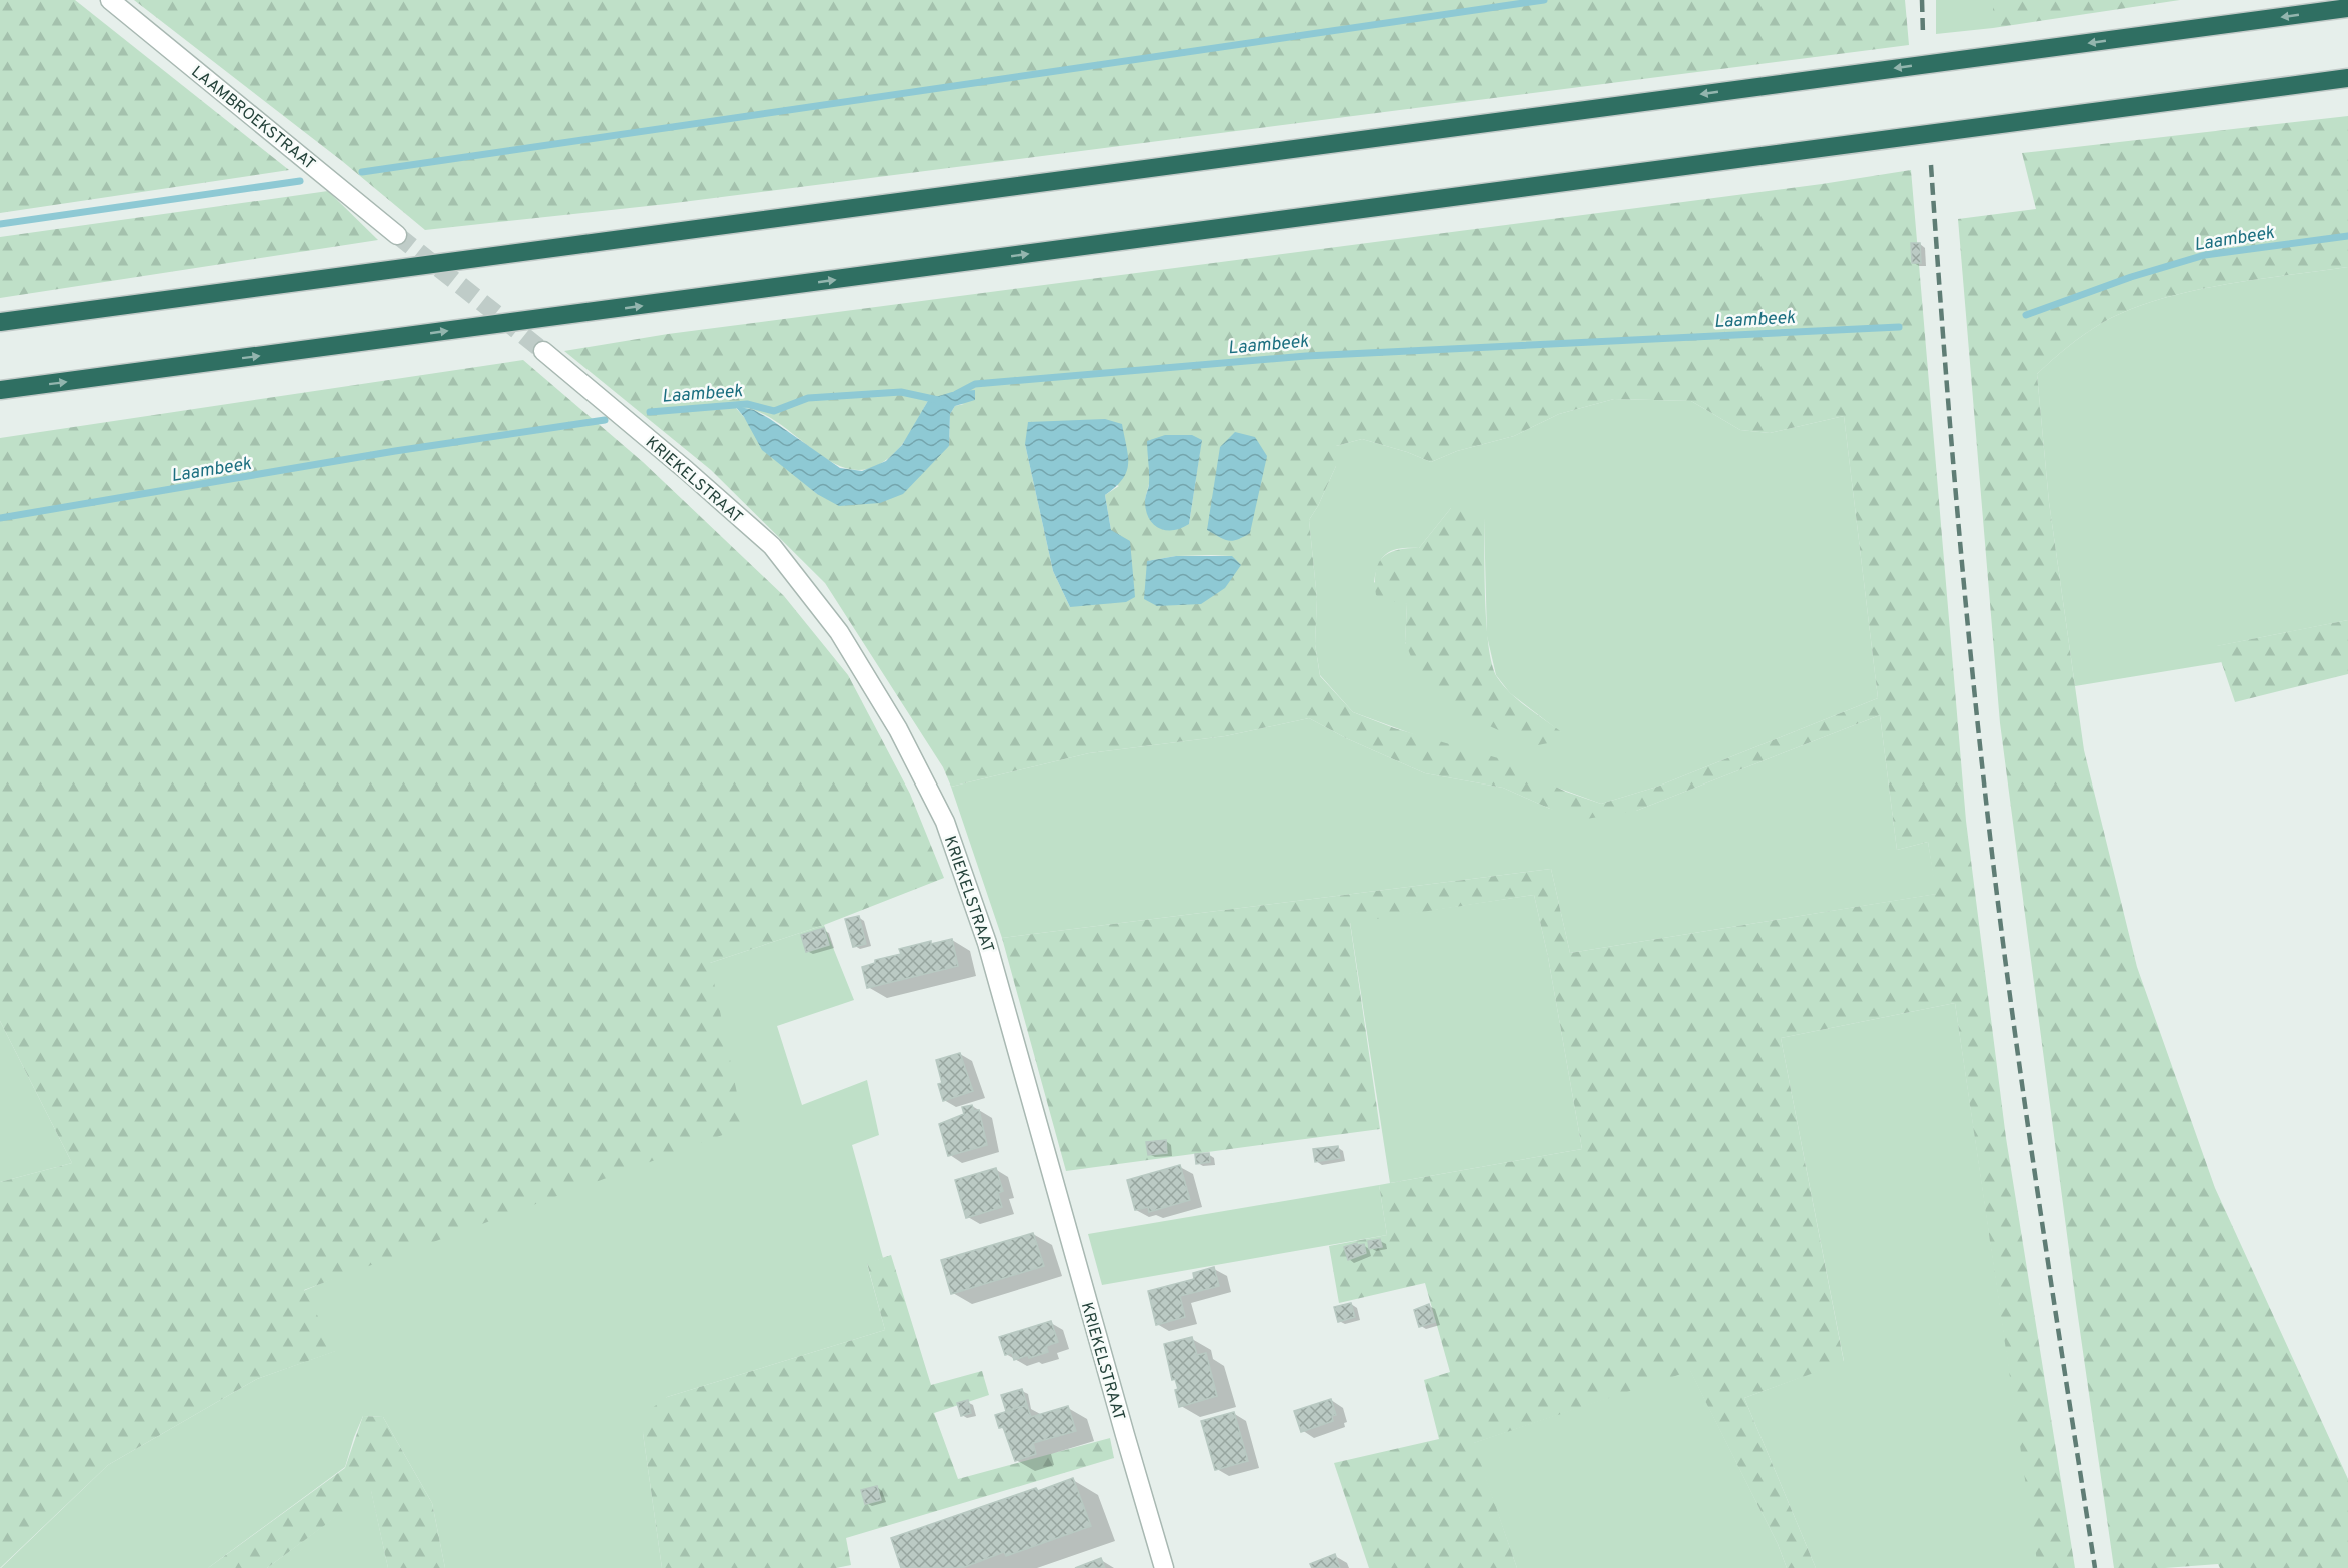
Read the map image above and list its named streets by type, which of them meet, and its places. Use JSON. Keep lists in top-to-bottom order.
{
  "streets": {
    "street": ["LAAMBROEKSTRAAT", "KRIEKELSTRAAT"]
  },
  "water": ["Laambeek"]
}
